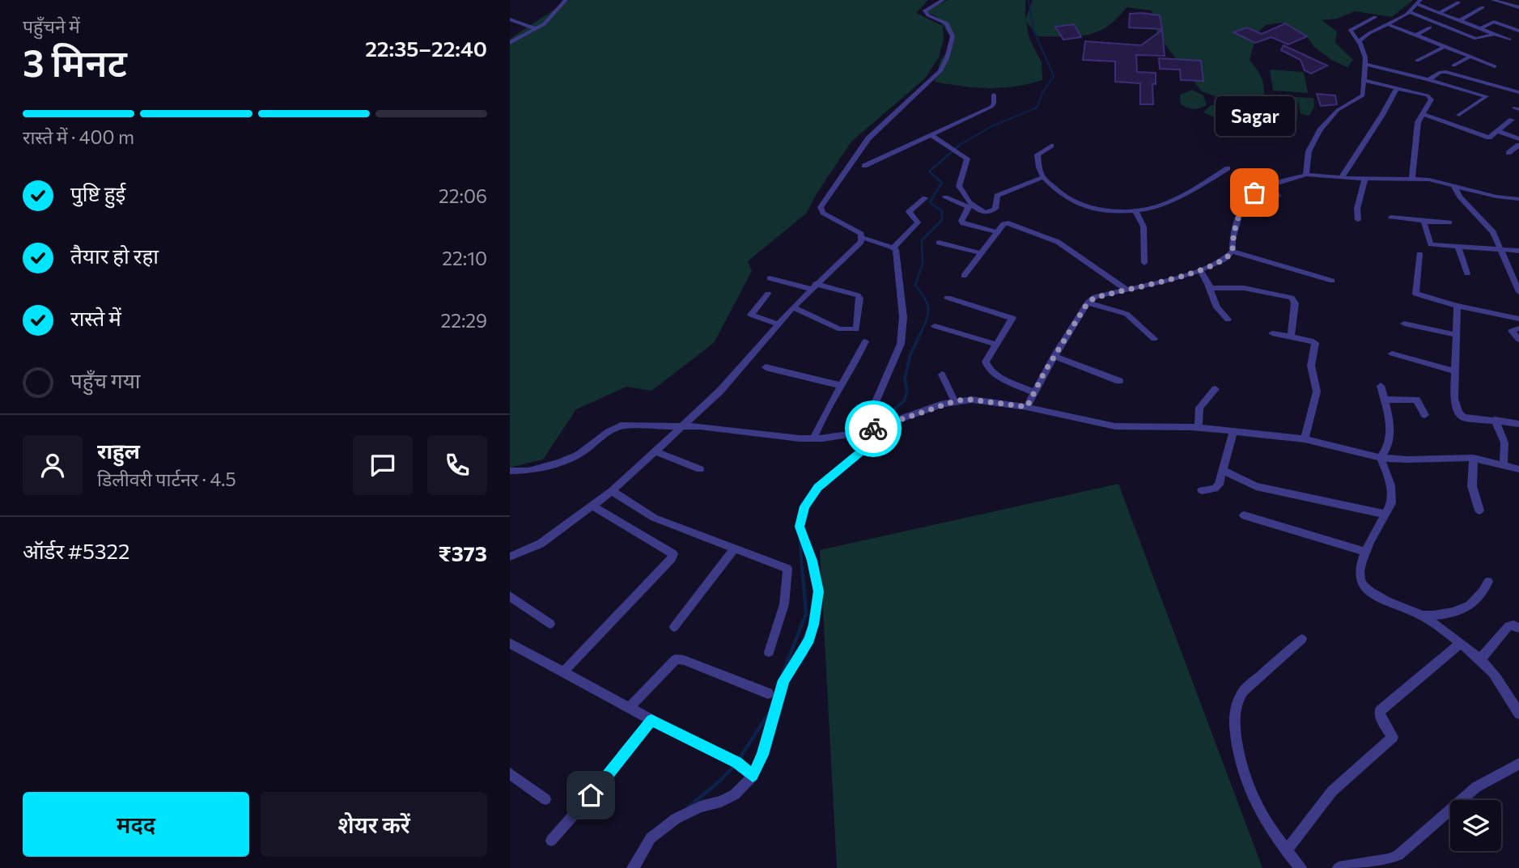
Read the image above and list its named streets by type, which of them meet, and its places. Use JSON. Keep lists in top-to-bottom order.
{
  "places": ["Sagar"],
  "page": {
    "heading": ["3 मिनट", "पहुँचने में", "22:35–22:40"],
    "panel": [
      "राहुल",
      "डिलीवरी पार्टनर · 4.5",
      "ऑर्डर #5322",
      "₹373"
    ],
    "bar": "रास्ते में · 400 m",
    "bubble": "Sagar",
    "list": [
      ["पुष्टि हुई", "22:06"],
      ["तैयार हो रहा", "22:10"],
      ["रास्ते में", "22:29"],
      "पहुँच गया"
    ],
    "buttons": ["मदद", "शेयर करें"]
  }
}
